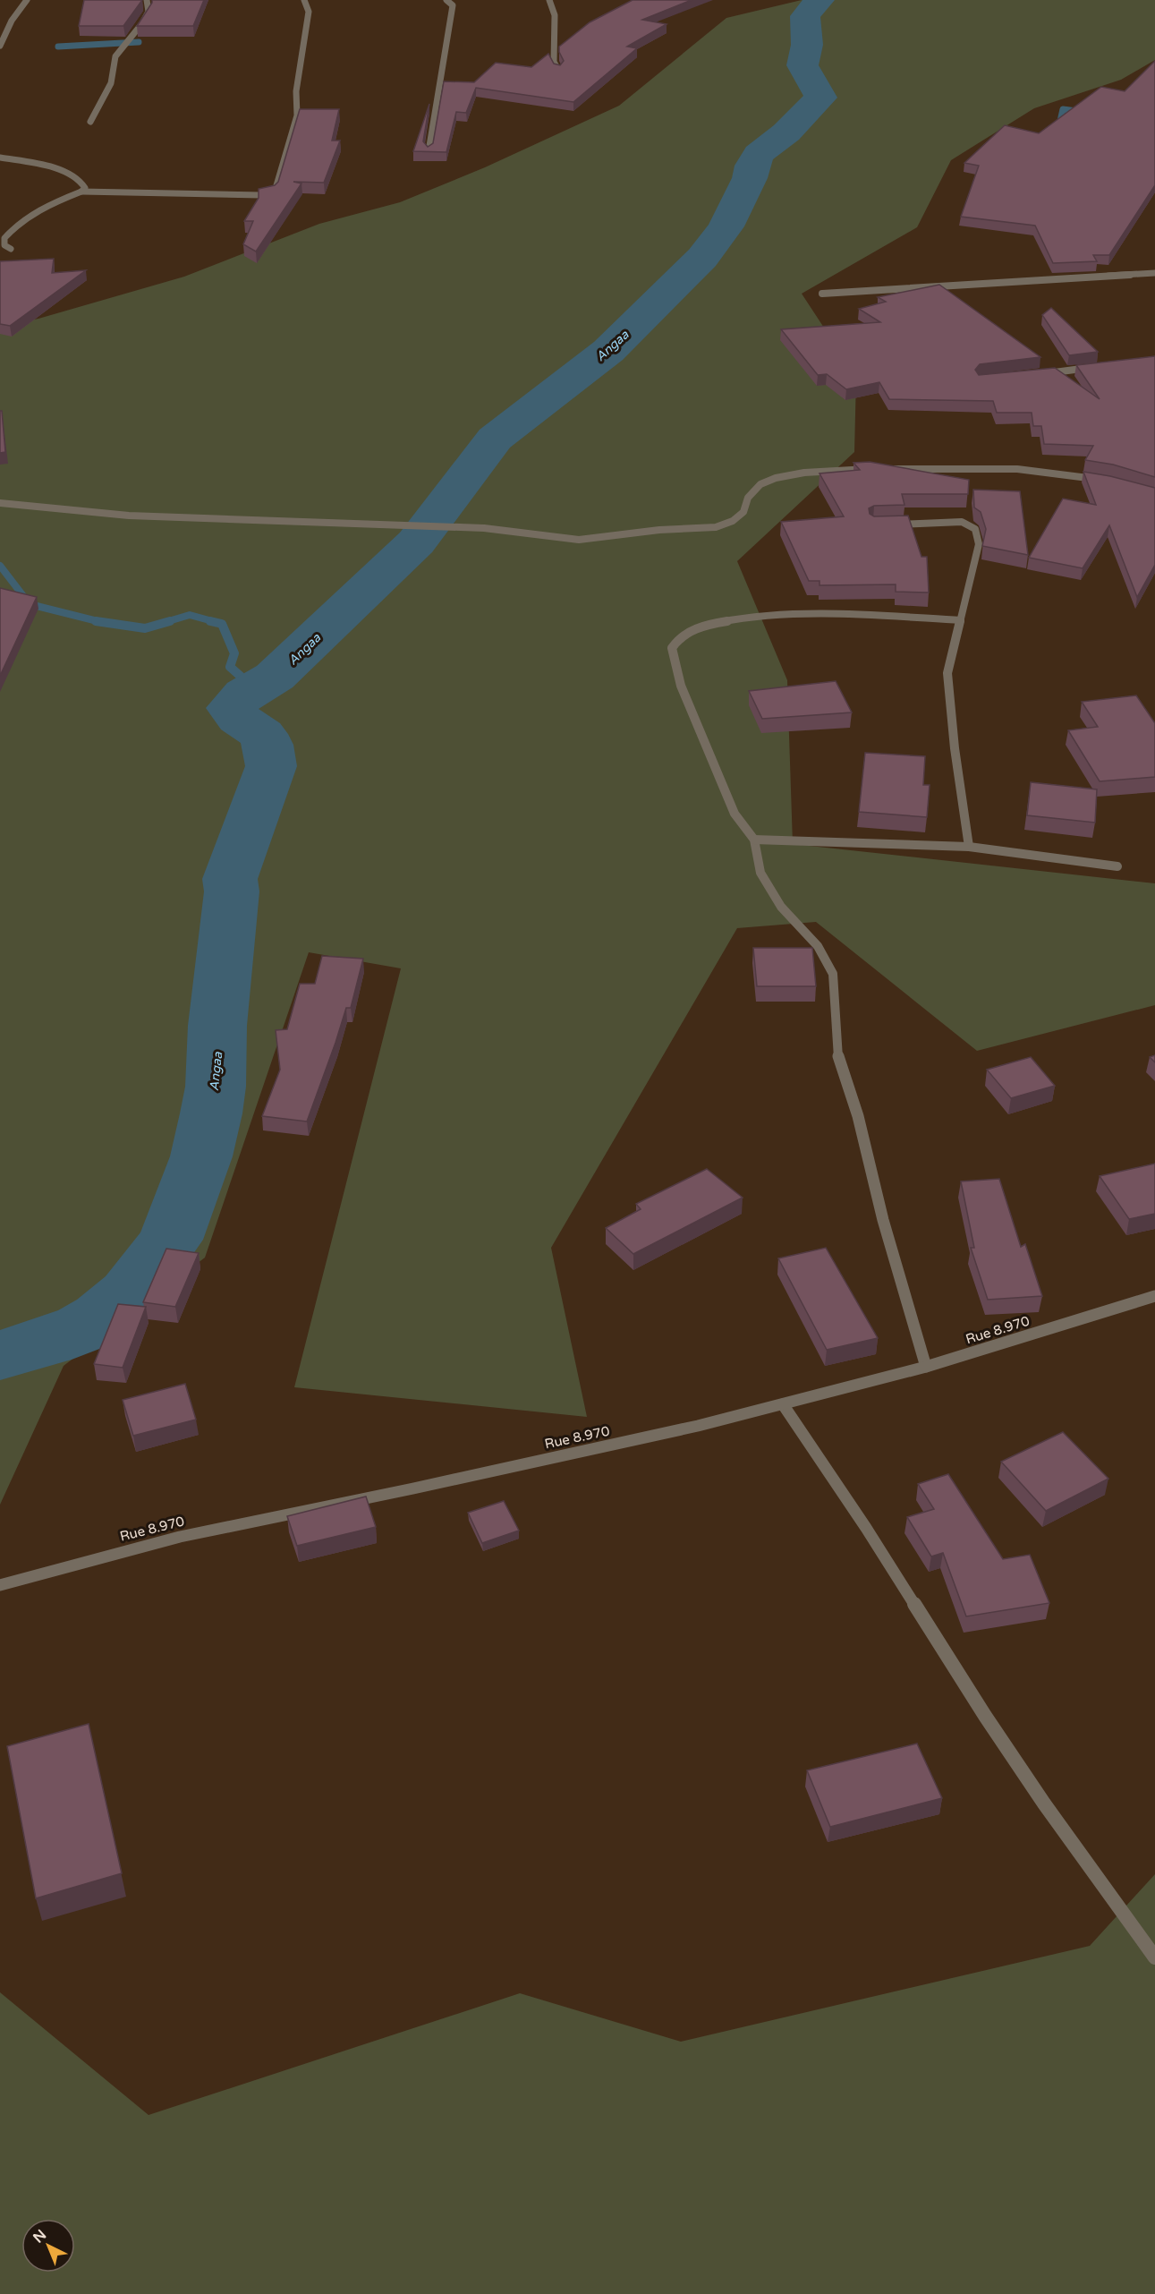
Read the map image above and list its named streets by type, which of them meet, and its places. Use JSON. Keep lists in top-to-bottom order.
{
  "streets": {
    "street": ["Rue 8.970"]
  },
  "water": ["Angaa"],
  "north": "top left"
}
